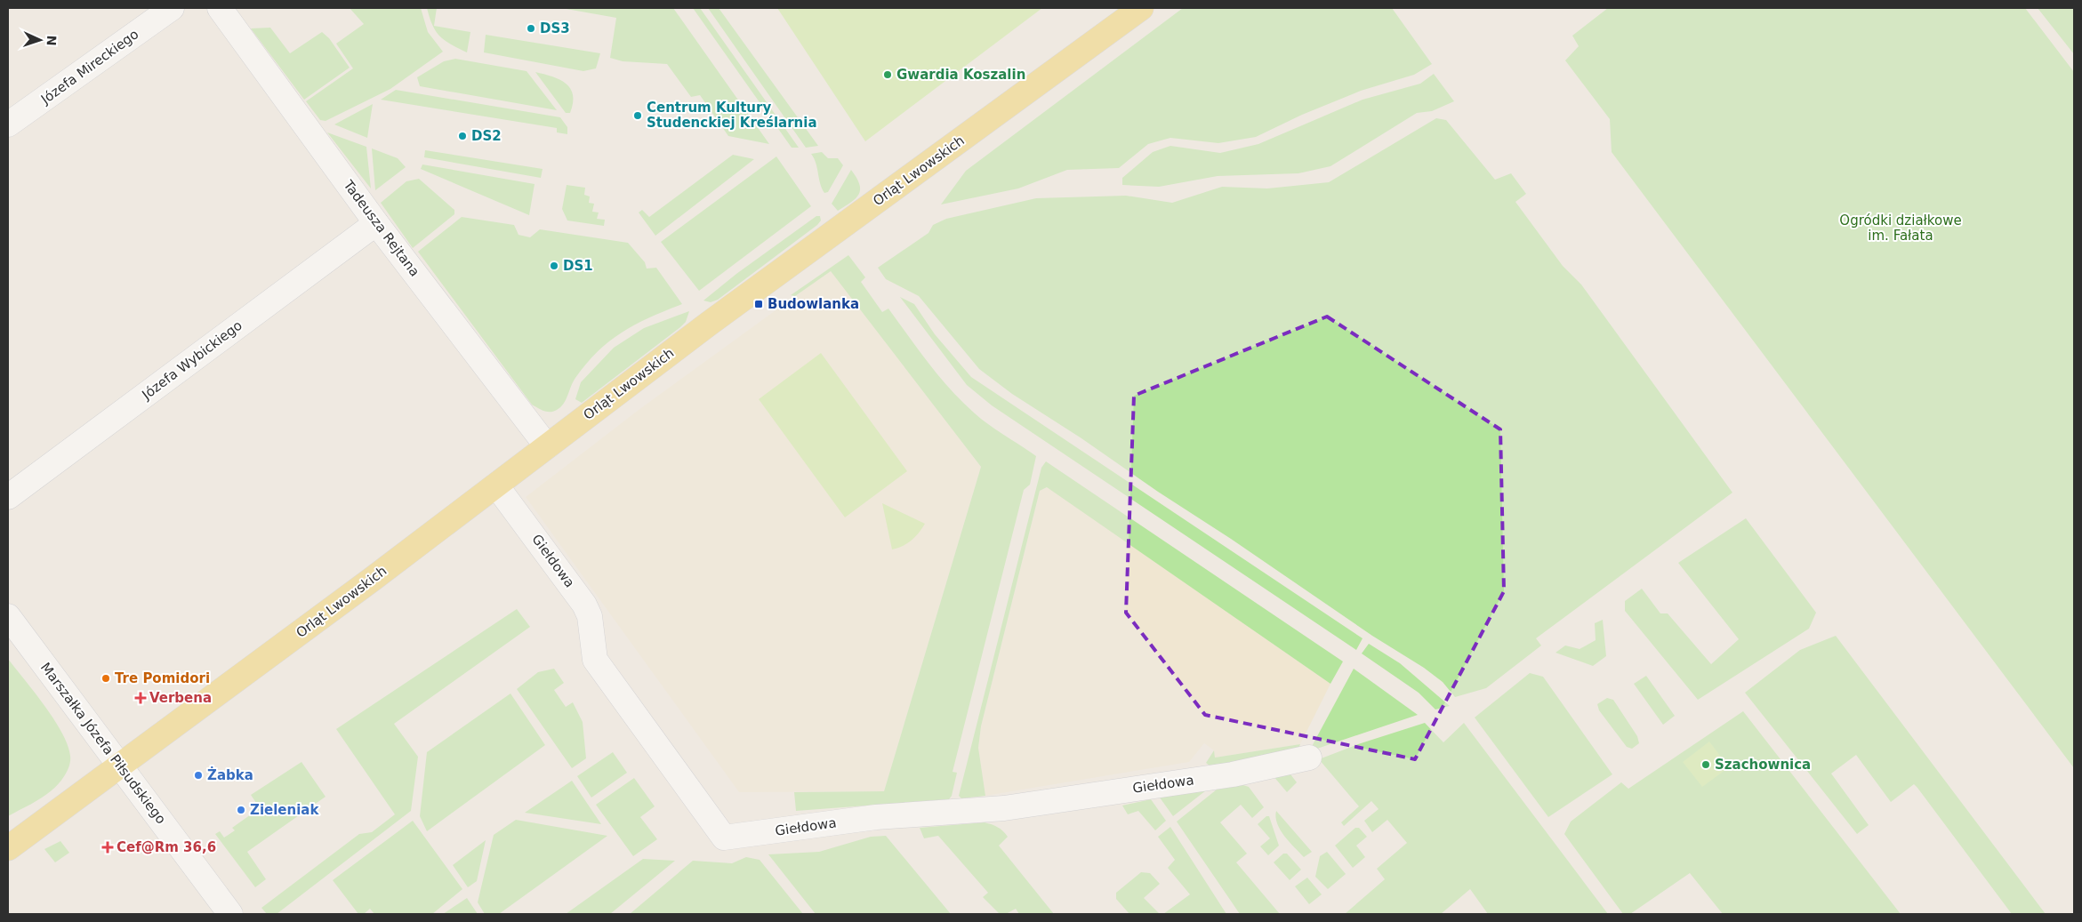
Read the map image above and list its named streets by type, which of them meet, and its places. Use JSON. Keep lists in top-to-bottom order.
{
  "streets": {
    "main road": ["Orląt Lwowskich"],
    "street": [
      "Józefa Mireckiego",
      "Tadeusza Rejtana",
      "Józefa Wybickiego",
      "Giełdowa",
      "Marszałka Józefa Piłsudskiego"
    ]
  },
  "crossings": [
    ["Orląt Lwowskich", "Tadeusza Rejtana"],
    ["Orląt Lwowskich", "Giełdowa"],
    ["Orląt Lwowskich", "Marszałka Józefa Piłsudskiego"],
    ["Tadeusza Rejtana", "Józefa Wybickiego"]
  ],
  "parks": ["Ogródki działkowe im. Fałata"],
  "places": {
    "other": [
      "DS3",
      "Gwardia Koszalin",
      "Centrum Kultury Studenckiej Kreślarnia",
      "DS2",
      "DS1",
      "Tre Pomidori",
      "Szachownica",
      "Żabka",
      "Zieleniak"
    ],
    "transit": ["Budowlanka"],
    "health": ["Verbena", "Cef@Rm 36,6"]
  },
  "north": "right"
}
